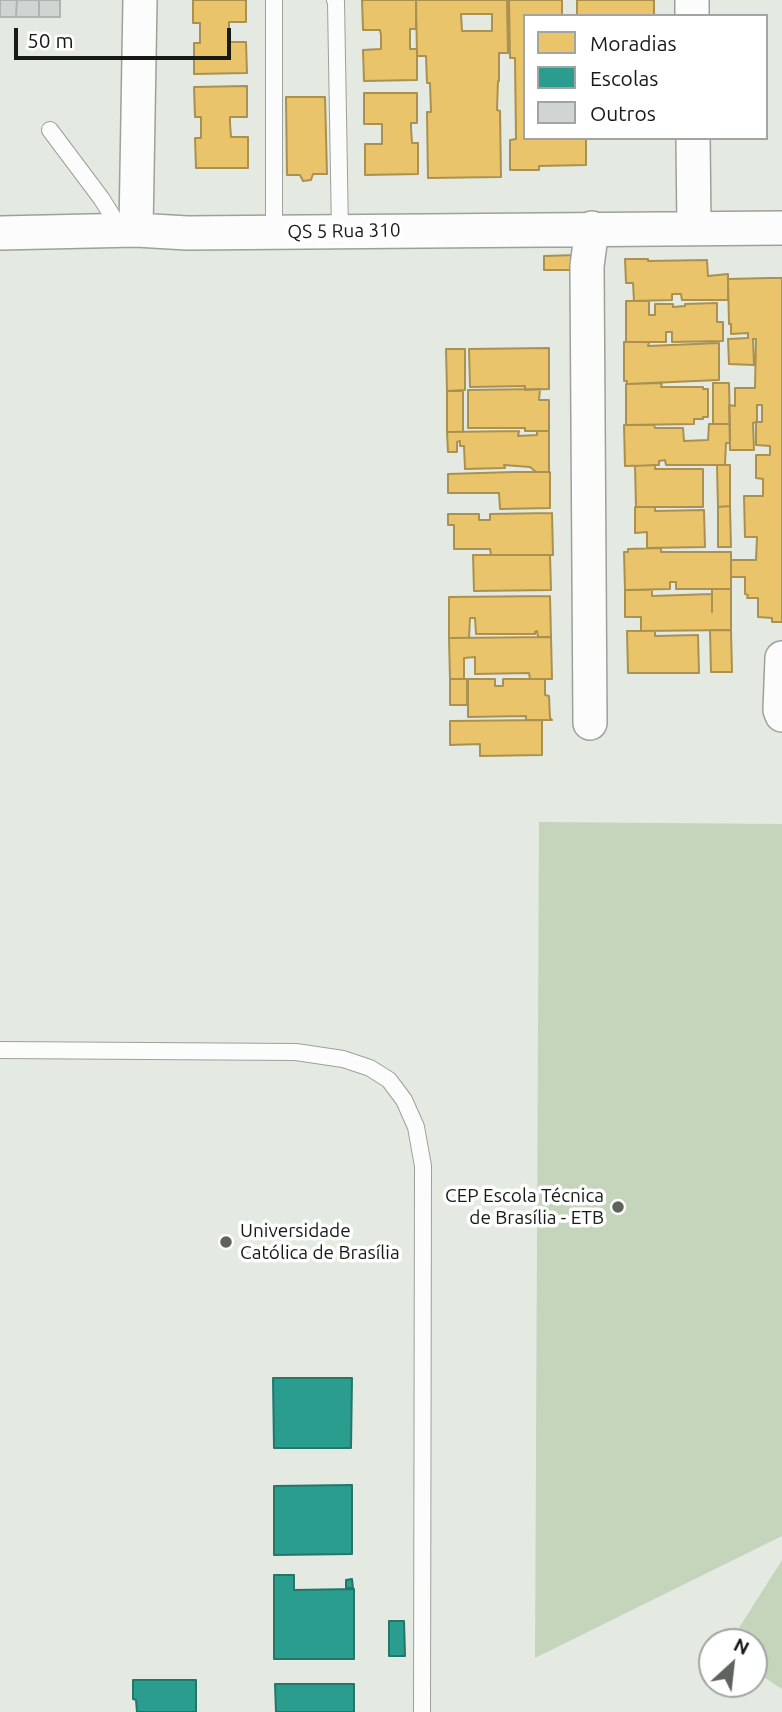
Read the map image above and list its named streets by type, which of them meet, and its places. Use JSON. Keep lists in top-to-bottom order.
{
  "streets": {
    "street": ["QS 5 Rua 310"]
  },
  "places": ["CEP Escola Técnica de Brasília - ETB", "Universidade Católica de Brasília"],
  "legend": ["Moradias", "Escolas", "Outros"],
  "scale_bar": "50 m",
  "north": "top right"
}
